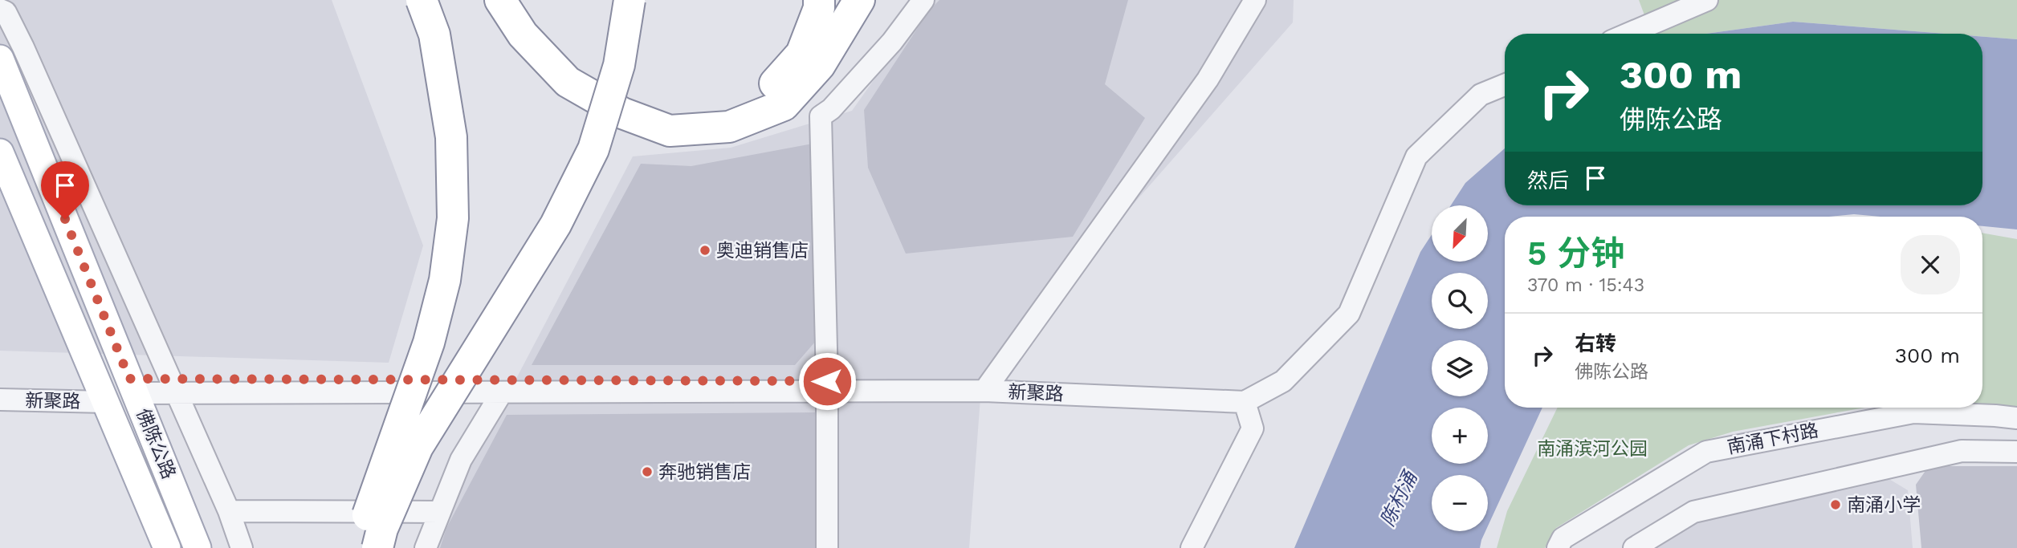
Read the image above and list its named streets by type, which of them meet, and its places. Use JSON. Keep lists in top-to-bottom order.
{
  "streets": {
    "main road": ["佛陈公路"],
    "street": ["新聚路", "南涌下村路"]
  },
  "crossings": [
    ["新聚路", "佛陈公路"]
  ],
  "water": ["陈村涌"],
  "parks": ["南涌滨河公园"],
  "places": ["奥迪销售店", "奔驰销售店", "南涌小学"],
  "north": "bottom left",
  "page": {
    "turn": ["300 m", "佛陈公路"],
    "then": "然后",
    "map_buttons": ["+", "−"],
    "heading": ["5 分钟", "370 m · 15:43"],
    "list": [
      {
        "name": "右转",
        "note": "佛陈公路",
        "value": "300 m"
      }
    ]
  }
}
